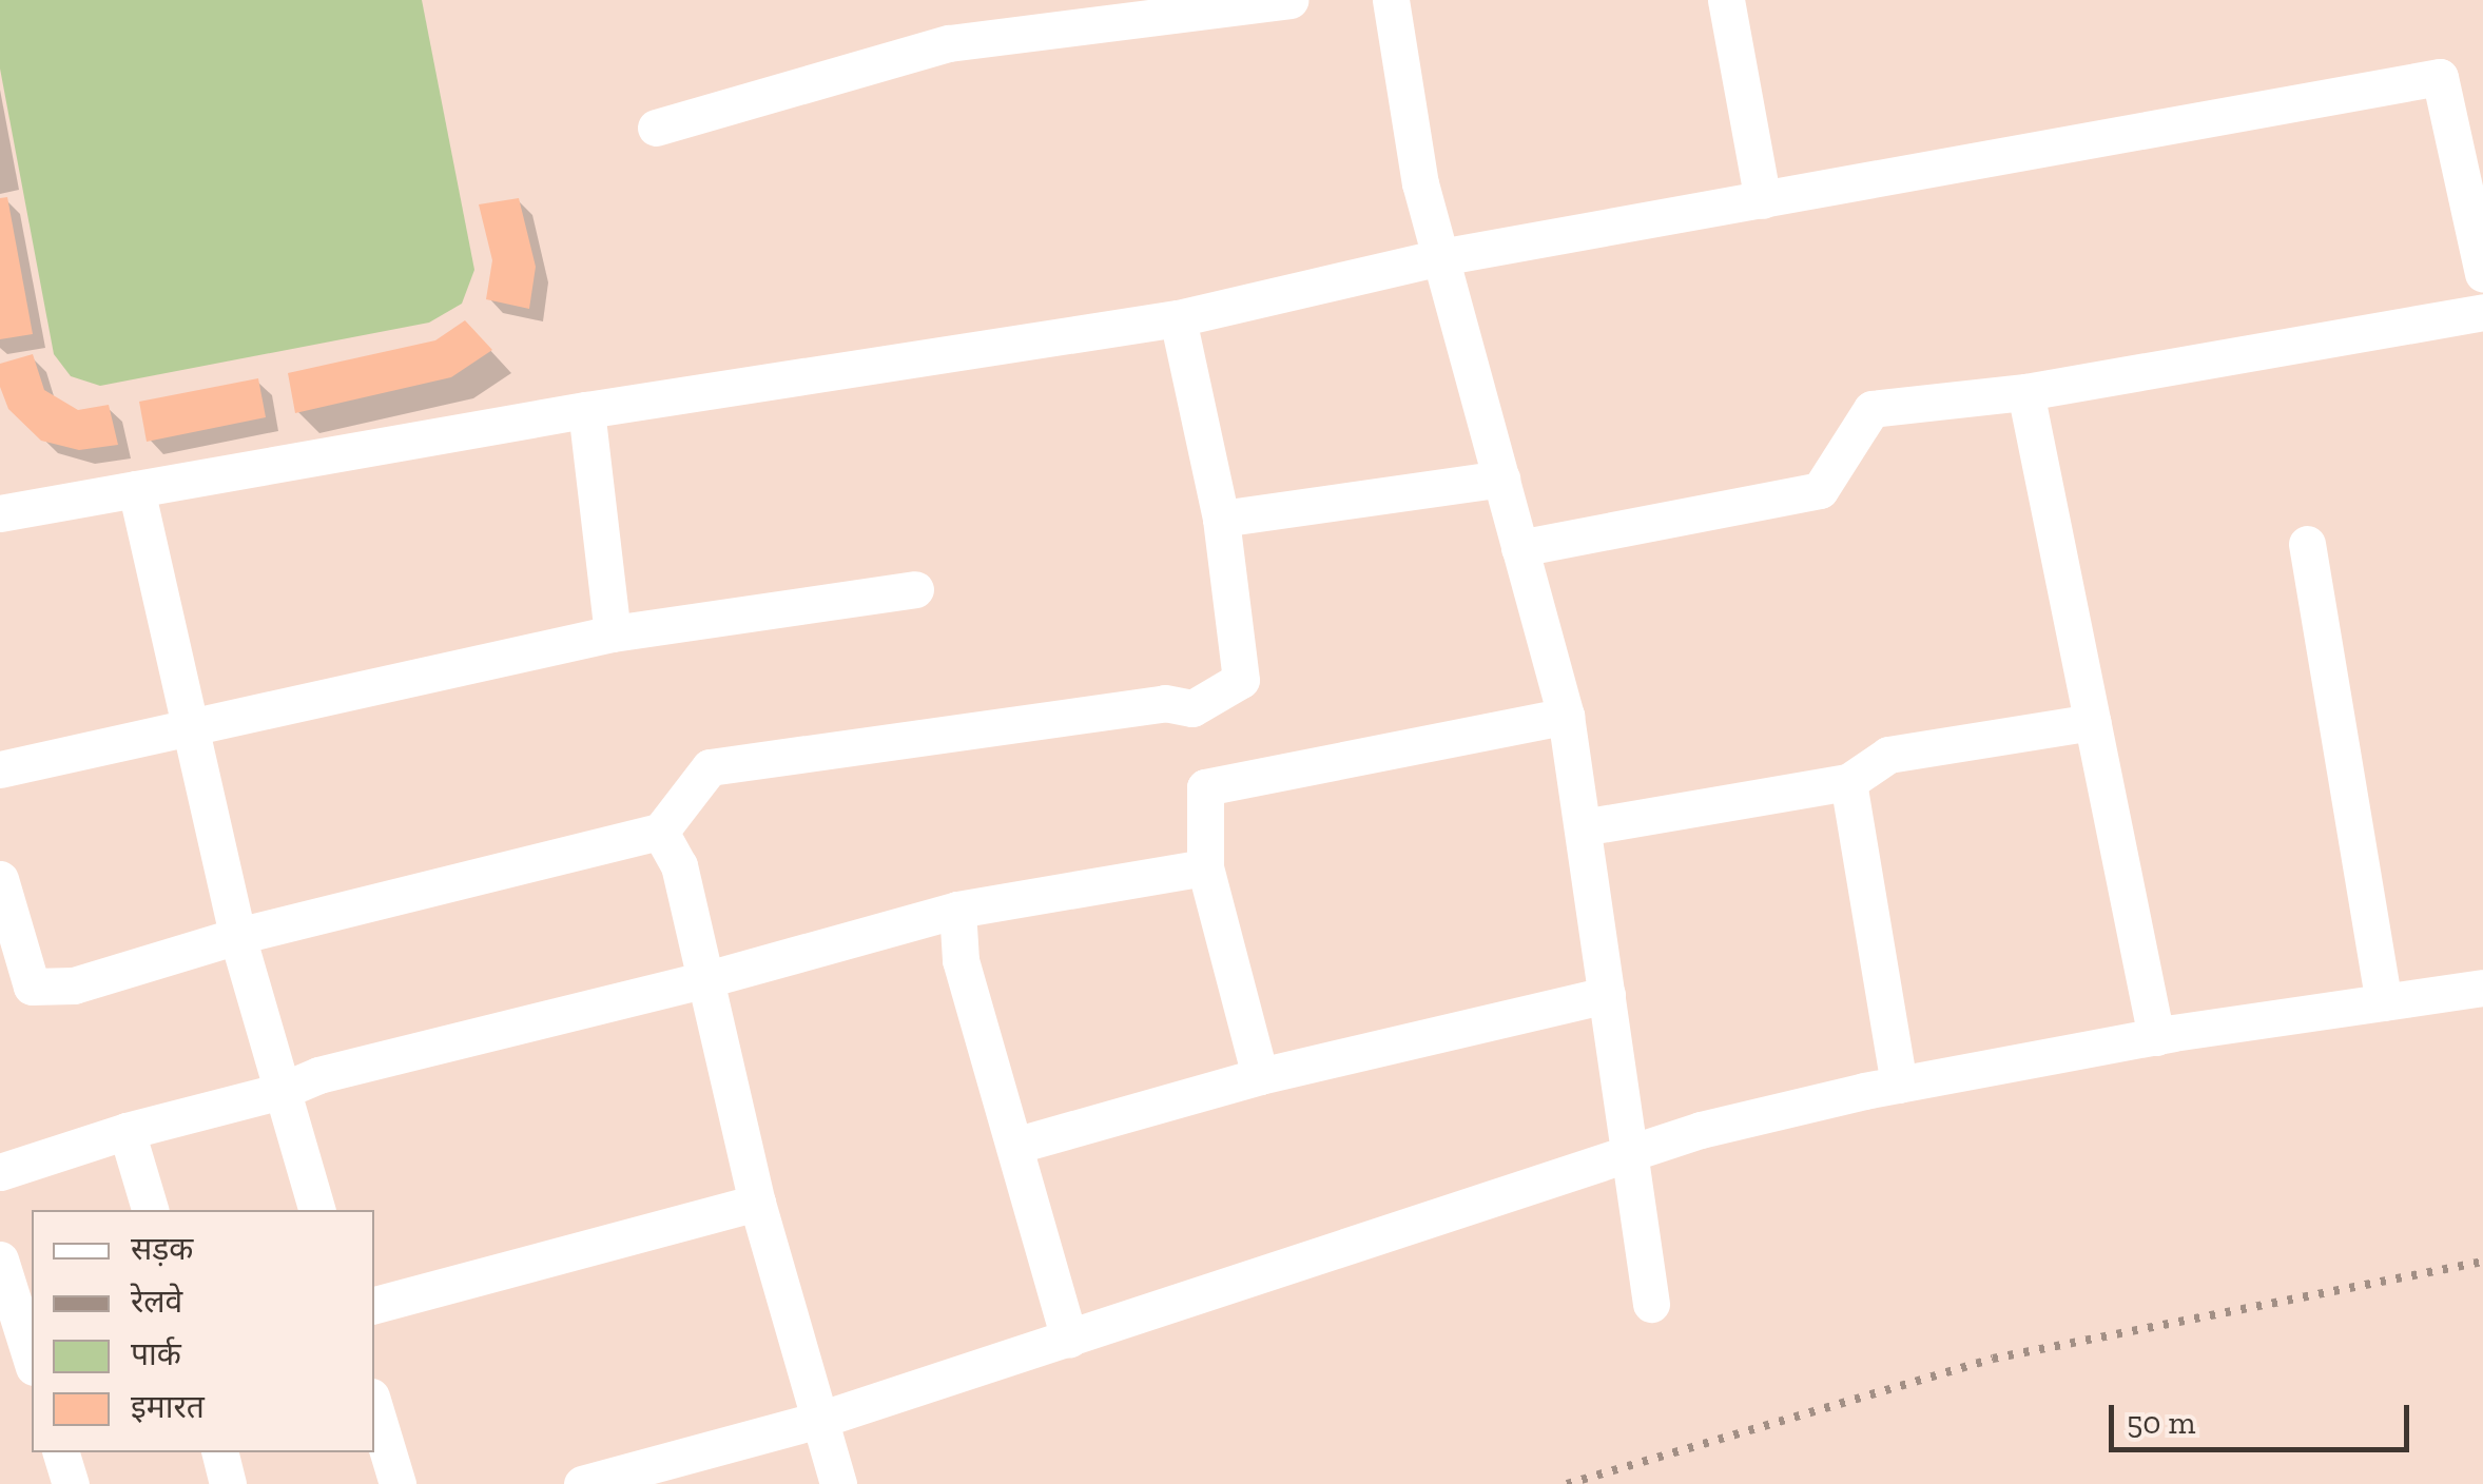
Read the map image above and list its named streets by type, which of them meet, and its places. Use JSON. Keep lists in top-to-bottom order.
{
  "legend": [
    "सड़क",
    "रेलवे",
    "पार्क",
    "इमारत"
  ],
  "scale_bar": "50 m"
}
